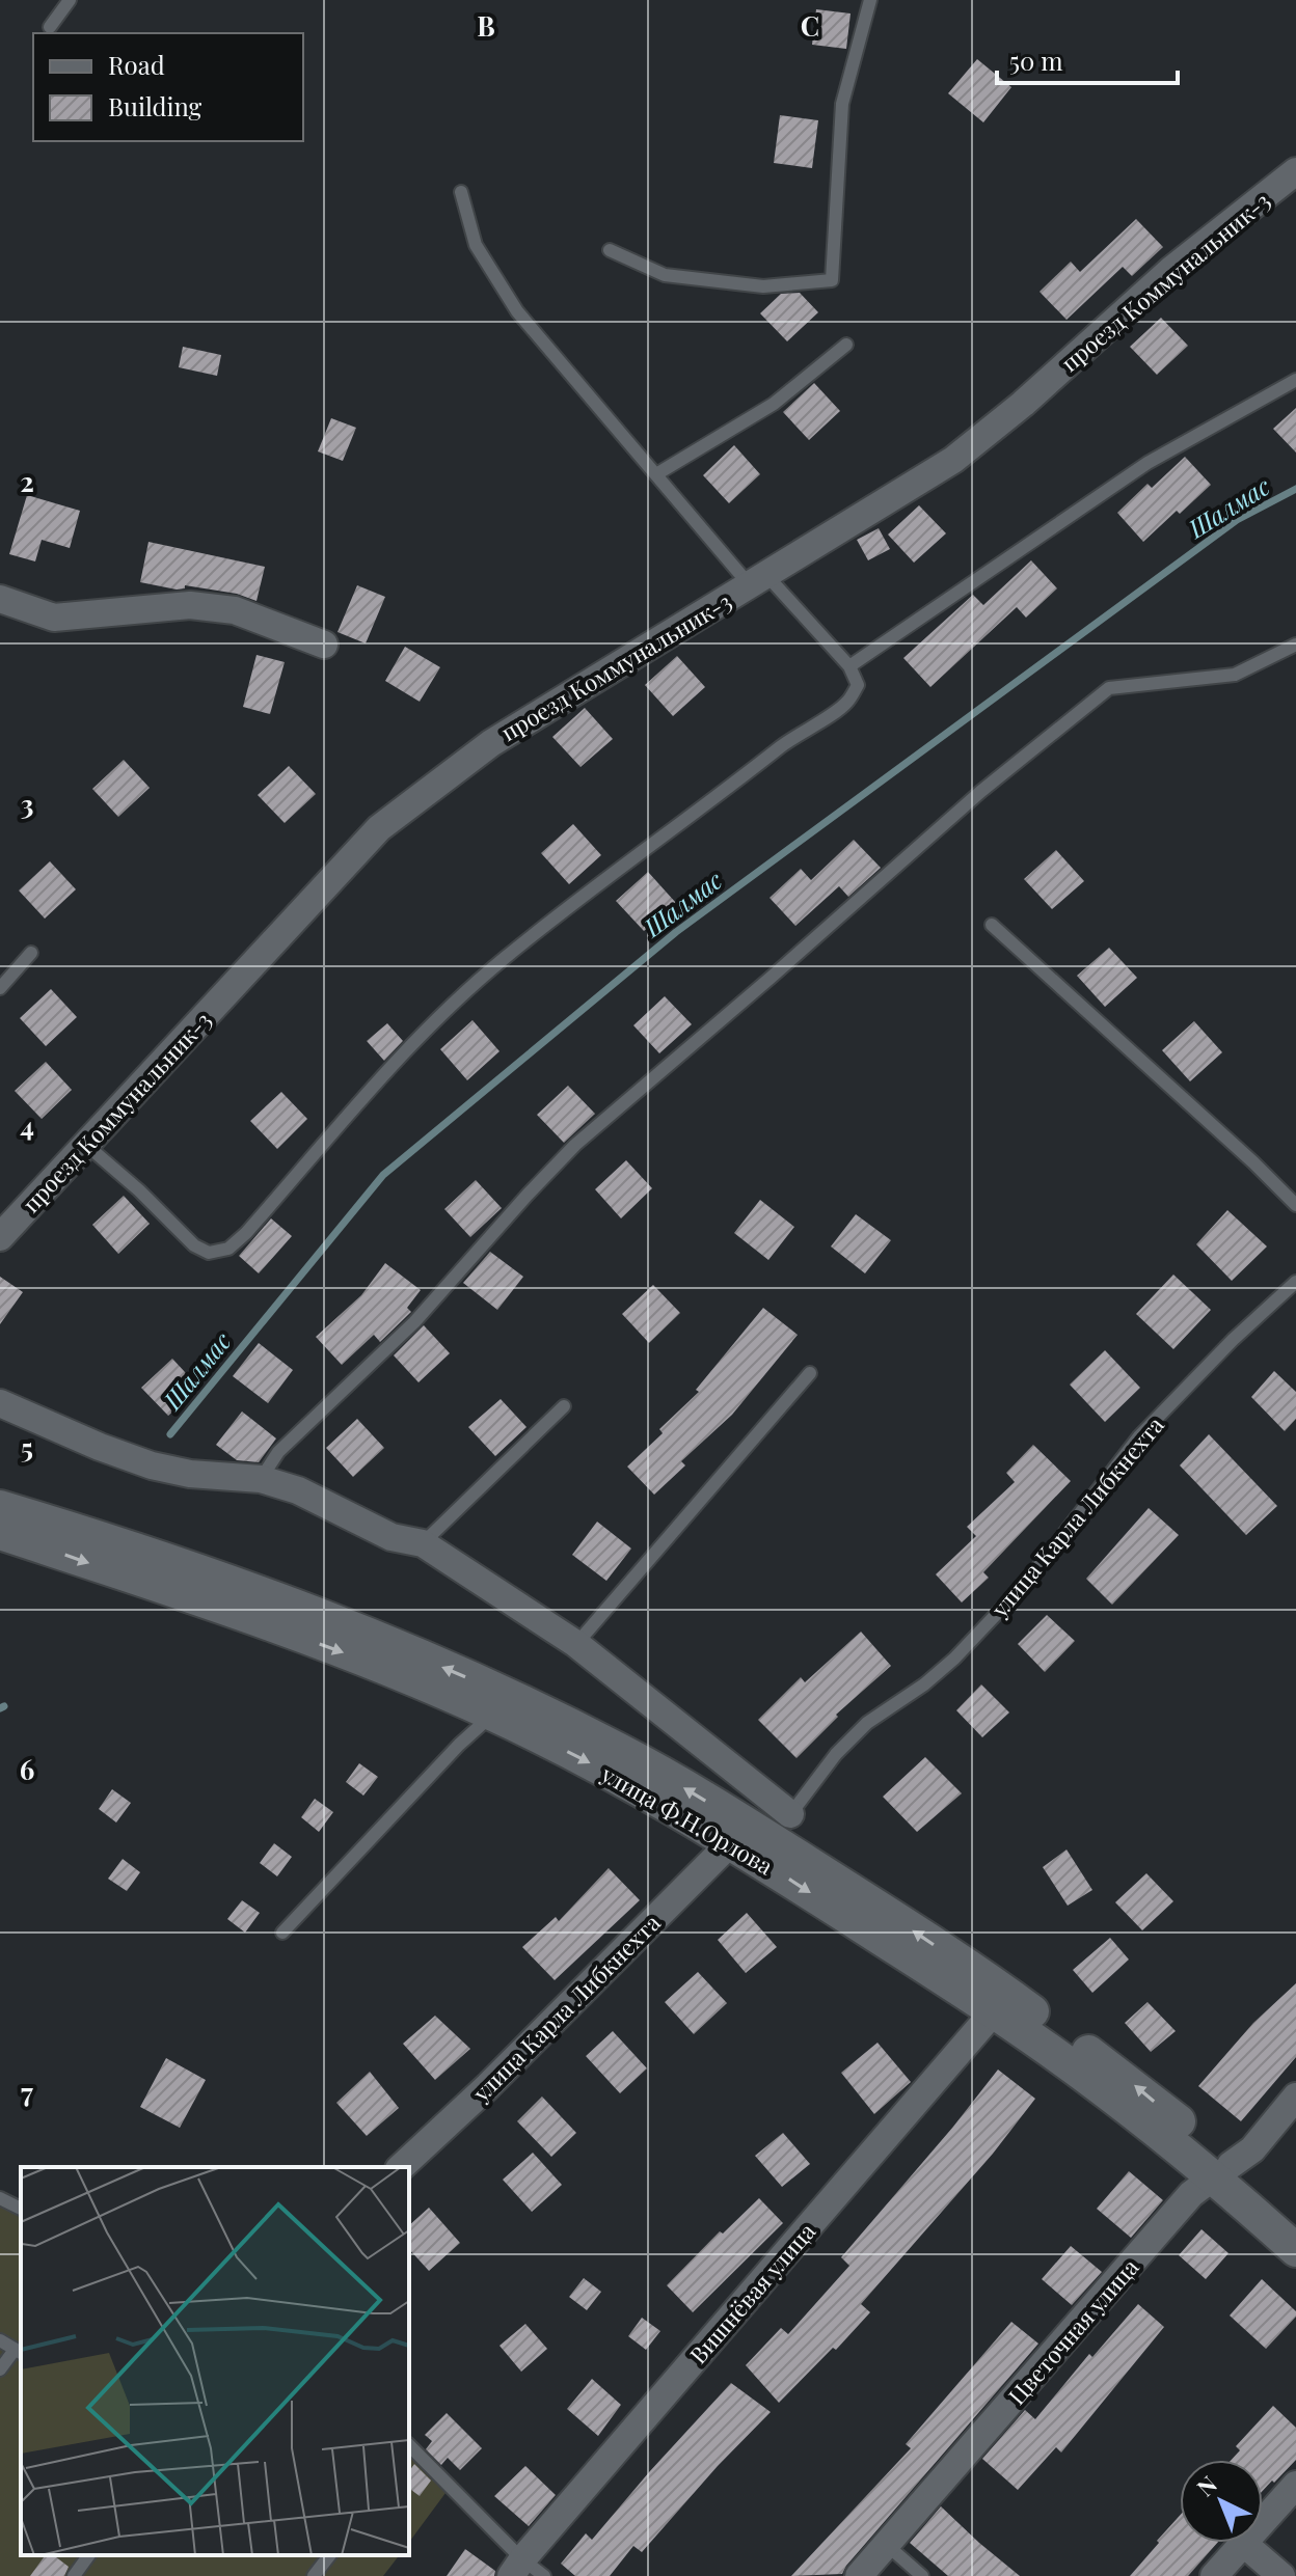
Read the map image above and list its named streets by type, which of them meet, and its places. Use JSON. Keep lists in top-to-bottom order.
{
  "streets": {
    "street": [
      "проезд Коммунальник-3",
      "улица Карла Либкнехта",
      "улица Ф.Н.Орлова",
      "Вишнёвая улица",
      "Цветочная улица"
    ]
  },
  "crossings": [
    ["улица Карла Либкнехта", "улица Ф.Н.Орлова"],
    ["улица Ф.Н.Орлова", "Вишнёвая улица"],
    ["улица Ф.Н.Орлова", "Цветочная улица"]
  ],
  "water": ["Шалмас"],
  "legend": ["Road", "Building"],
  "scale_bar": "50 m",
  "north": "top left",
  "grid": {
    "columns": ["B", "C"],
    "rows": [
      "2",
      "3",
      "4",
      "5",
      "6",
      "7"
    ]
  }
}
